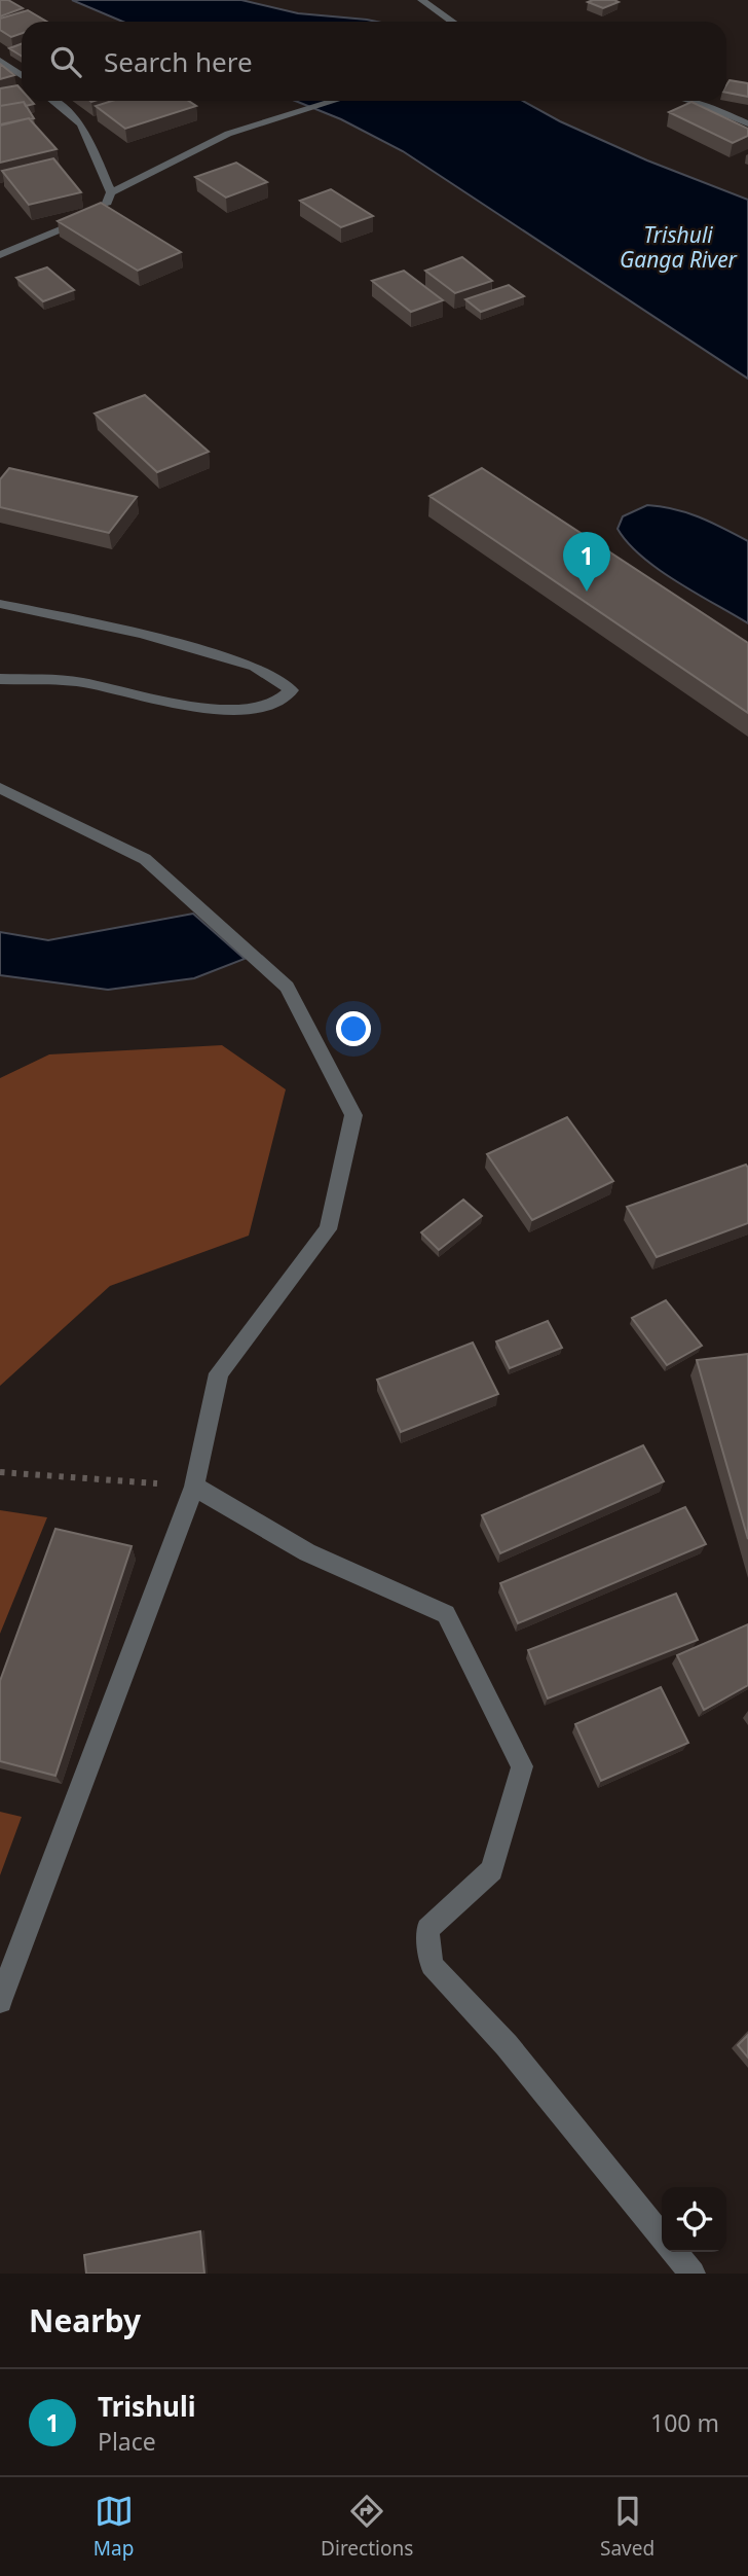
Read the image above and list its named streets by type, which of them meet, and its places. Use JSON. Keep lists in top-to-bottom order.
{
  "water": ["Trishuli Ganga River"],
  "page": {
    "search": "Search here",
    "pins": "1",
    "heading": "Nearby",
    "list": [
      {
        "mark": "1",
        "name": "Trishuli",
        "note": "Place",
        "value": "100 m"
      }
    ],
    "nav": ["Map", "Directions", "Saved"]
  }
}
